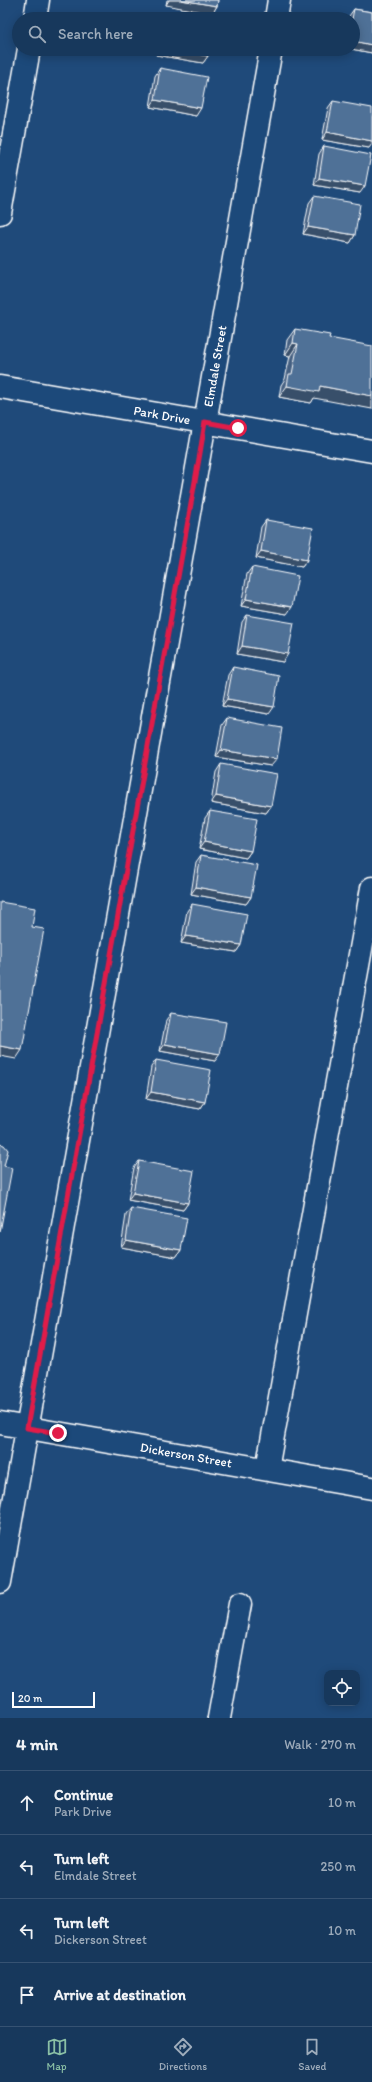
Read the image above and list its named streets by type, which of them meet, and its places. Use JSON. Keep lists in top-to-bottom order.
{
  "streets": {
    "street": ["Elmdale Street", "Park Drive", "Dickerson Street"]
  },
  "crossings": [
    ["Elmdale Street", "Park Drive"],
    ["Elmdale Street", "Dickerson Street"]
  ],
  "scale_bar": "20 m",
  "page": {
    "search": "Search here",
    "scale": "20 m",
    "heading": ["4 min", "Walk · 270 m"],
    "list": [
      ["Continue", "Park Drive", "10 m"],
      ["Turn left", "Elmdale Street", "250 m"],
      ["Turn left", "Dickerson Street", "10 m"],
      "Arrive at destination"
    ],
    "nav": ["Map", "Directions", "Saved"]
  }
}
